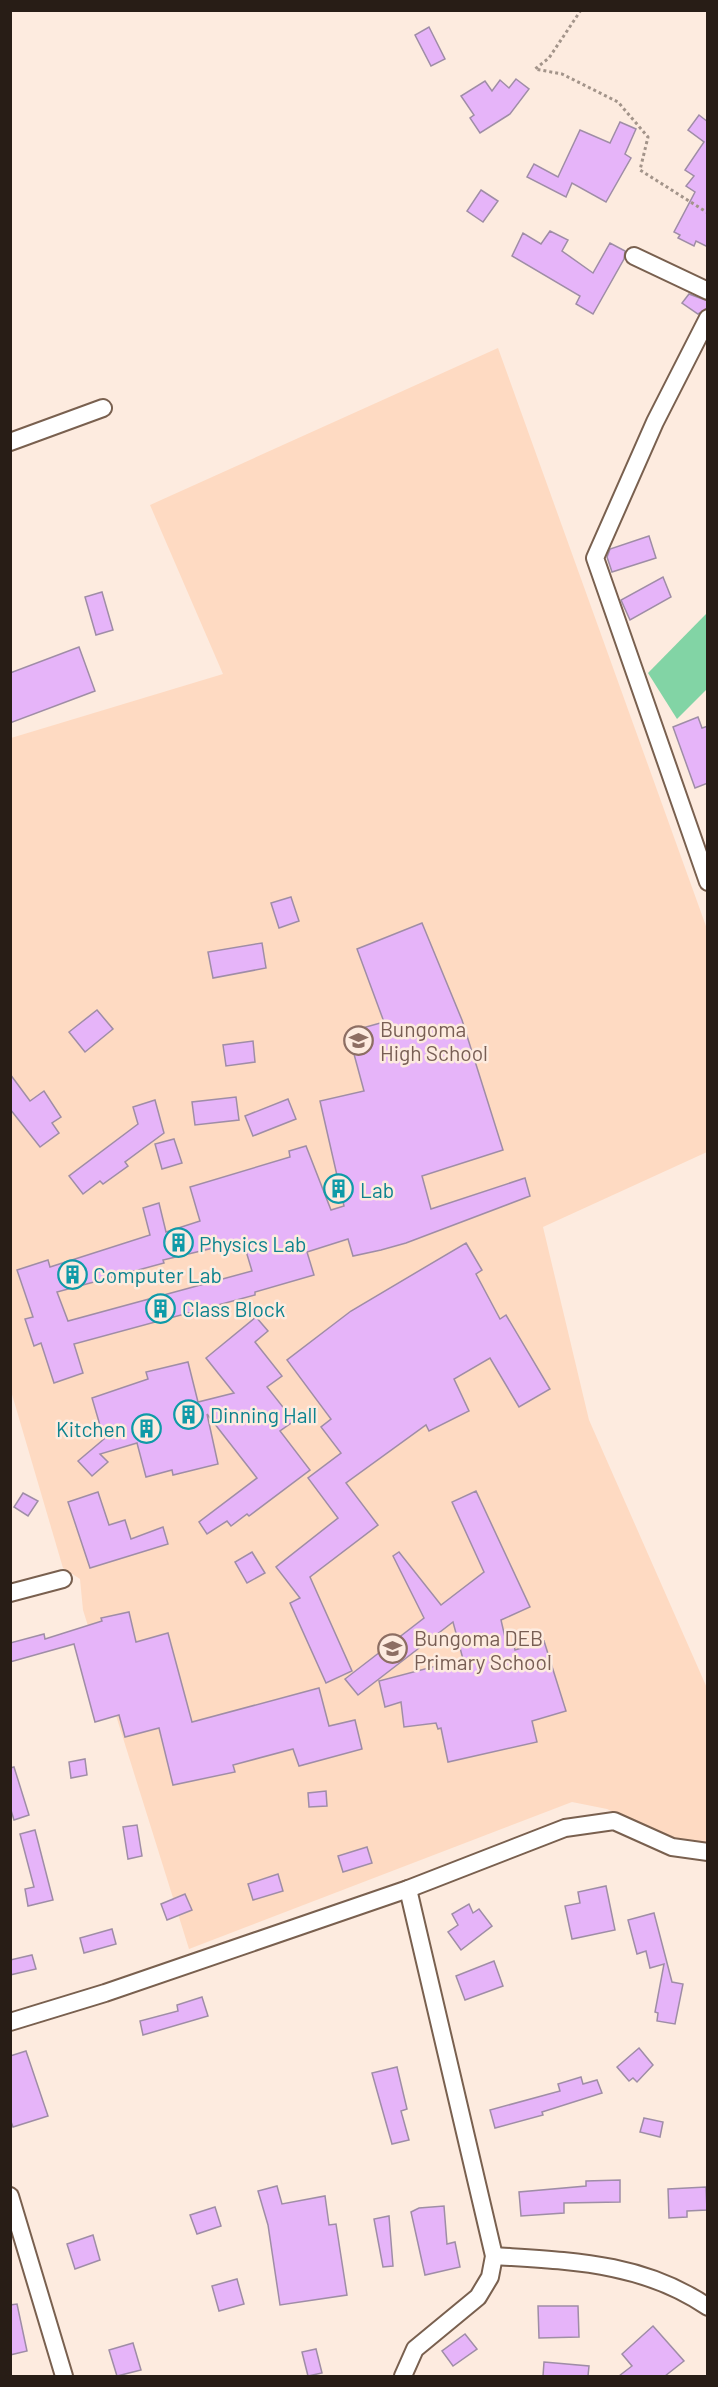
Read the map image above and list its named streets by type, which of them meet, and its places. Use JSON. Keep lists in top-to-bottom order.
{
  "places": {
    "school or university": ["Bungoma High School", "Bungoma DEB Primary School"],
    "building": [
      "Lab",
      "Physics Lab",
      "Computer Lab",
      "Class Block",
      "Dinning Hall",
      "Kitchen"
    ]
  }
}
